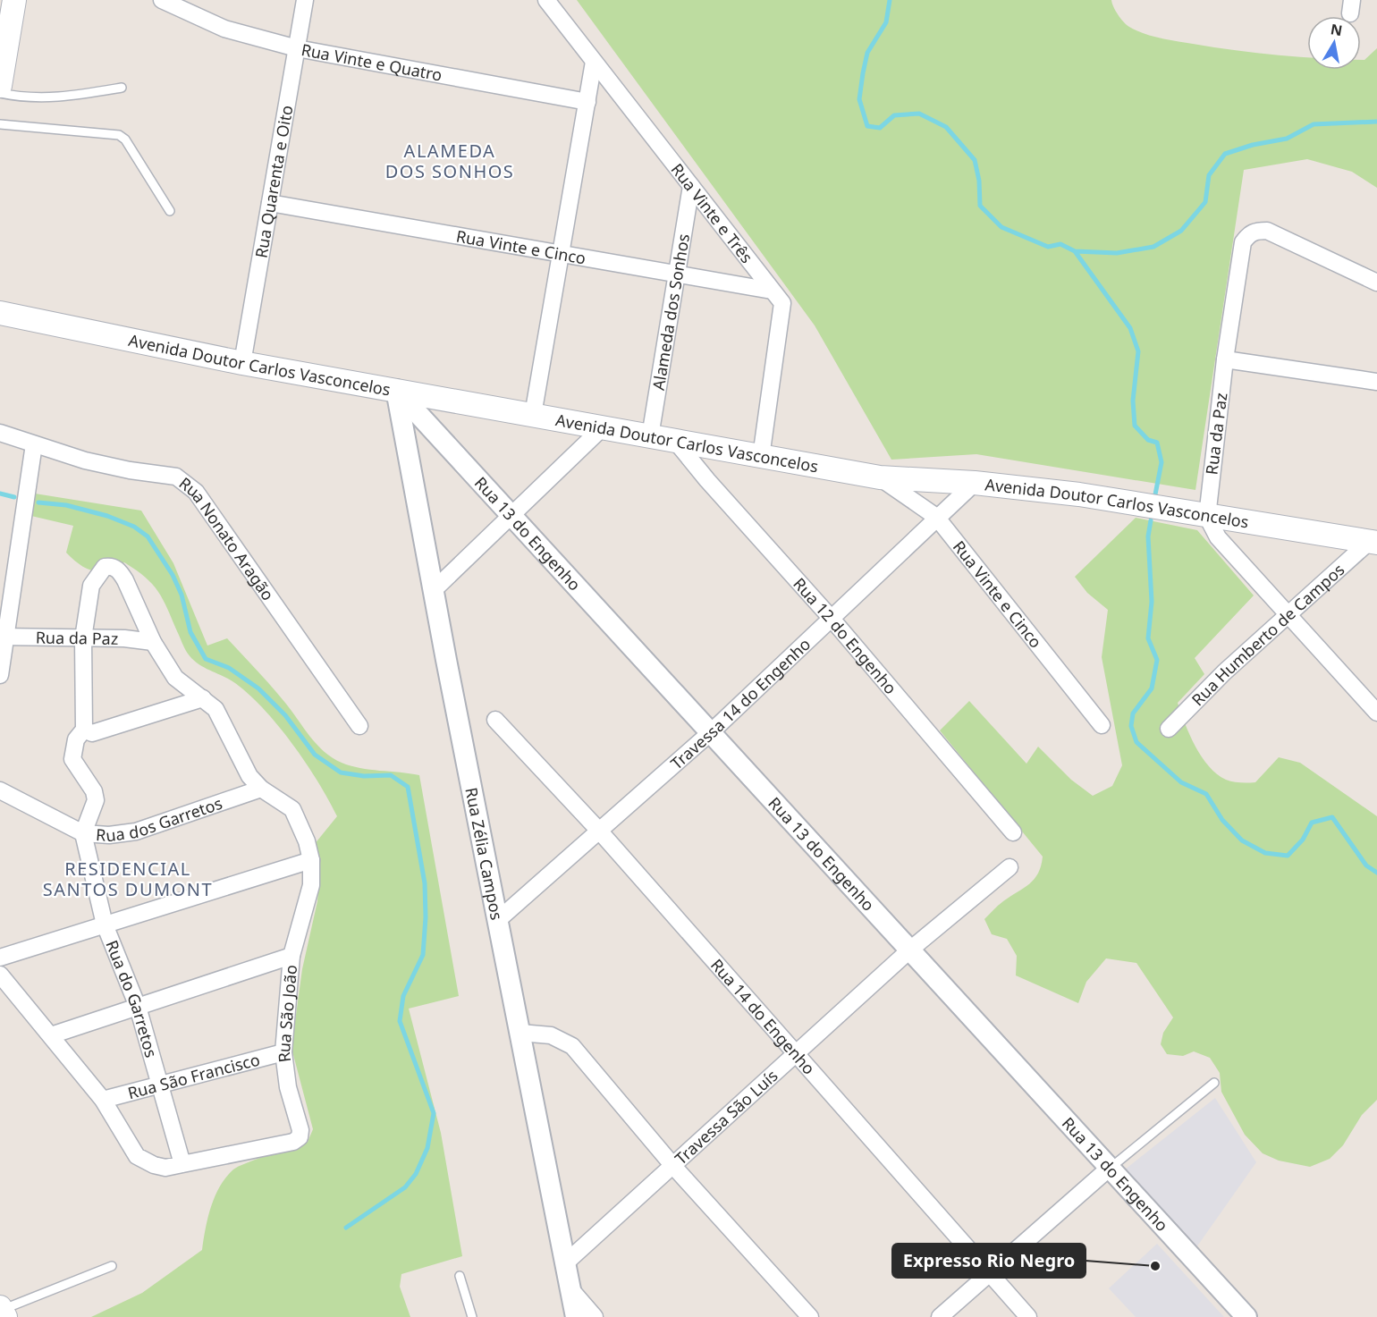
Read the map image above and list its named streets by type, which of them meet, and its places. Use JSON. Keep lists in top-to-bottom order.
{
  "streets": {
    "main road": ["Avenida Doutor Carlos Vasconcelos"],
    "street": [
      "Rua Vinte e Quatro",
      "Rua Quarenta e Oito",
      "Rua Vinte e Três",
      "Rua Vinte e Cinco",
      "Alameda dos Sonhos",
      "Rua da Paz",
      "Rua 13 do Engenho",
      "Rua Nonato Aragão",
      "Rua Humberto de Campos",
      "Rua 12 do Engenho",
      "Travessa 14 do Engenho",
      "Rua dos Garretos",
      "Rua Zélia Campos",
      "Rua do Garretos",
      "Rua São João",
      "Rua 14 do Engenho",
      "Rua São Francisco",
      "Travessa São Luís"
    ]
  },
  "crossings": [
    ["Rua Vinte e Quatro", "Rua Quarenta e Oito"],
    ["Rua Quarenta e Oito", "Rua Vinte e Cinco"],
    ["Rua Quarenta e Oito", "Avenida Doutor Carlos Vasconcelos"],
    ["Rua Vinte e Três", "Rua Vinte e Cinco"],
    ["Rua Vinte e Três", "Alameda dos Sonhos"],
    ["Rua Vinte e Três", "Avenida Doutor Carlos Vasconcelos"],
    ["Rua Vinte e Cinco", "Alameda dos Sonhos"],
    ["Rua Vinte e Cinco", "Avenida Doutor Carlos Vasconcelos"],
    ["Rua Vinte e Cinco", "Travessa 14 do Engenho"],
    ["Alameda dos Sonhos", "Avenida Doutor Carlos Vasconcelos"],
    ["Avenida Doutor Carlos Vasconcelos", "Rua da Paz"],
    ["Avenida Doutor Carlos Vasconcelos", "Rua 13 do Engenho"],
    ["Avenida Doutor Carlos Vasconcelos", "Rua Humberto de Campos"],
    ["Avenida Doutor Carlos Vasconcelos", "Rua 12 do Engenho"],
    ["Avenida Doutor Carlos Vasconcelos", "Travessa 14 do Engenho"],
    ["Avenida Doutor Carlos Vasconcelos", "Rua Zélia Campos"],
    ["Rua da Paz", "Rua São João"],
    ["Rua 13 do Engenho", "Travessa 14 do Engenho"],
    ["Rua 13 do Engenho", "Rua Zélia Campos"],
    ["Rua 13 do Engenho", "Travessa São Luís"],
    ["Rua 12 do Engenho", "Travessa 14 do Engenho"],
    ["Travessa 14 do Engenho", "Rua Zélia Campos"],
    ["Travessa 14 do Engenho", "Rua 14 do Engenho"],
    ["Rua dos Garretos", "Rua do Garretos"],
    ["Rua dos Garretos", "Rua São João"],
    ["Rua Zélia Campos", "Travessa São Luís"],
    ["Rua do Garretos", "Rua São João"],
    ["Rua do Garretos", "Rua São Francisco"],
    ["Rua São João", "Rua São Francisco"],
    ["Rua 14 do Engenho", "Travessa São Luís"]
  ],
  "districts": ["ALAMEDA DOS SONHOS", "RESIDENCIAL SANTOS DUMONT"],
  "places": ["Expresso Rio Negro"],
  "north": "top"
}
